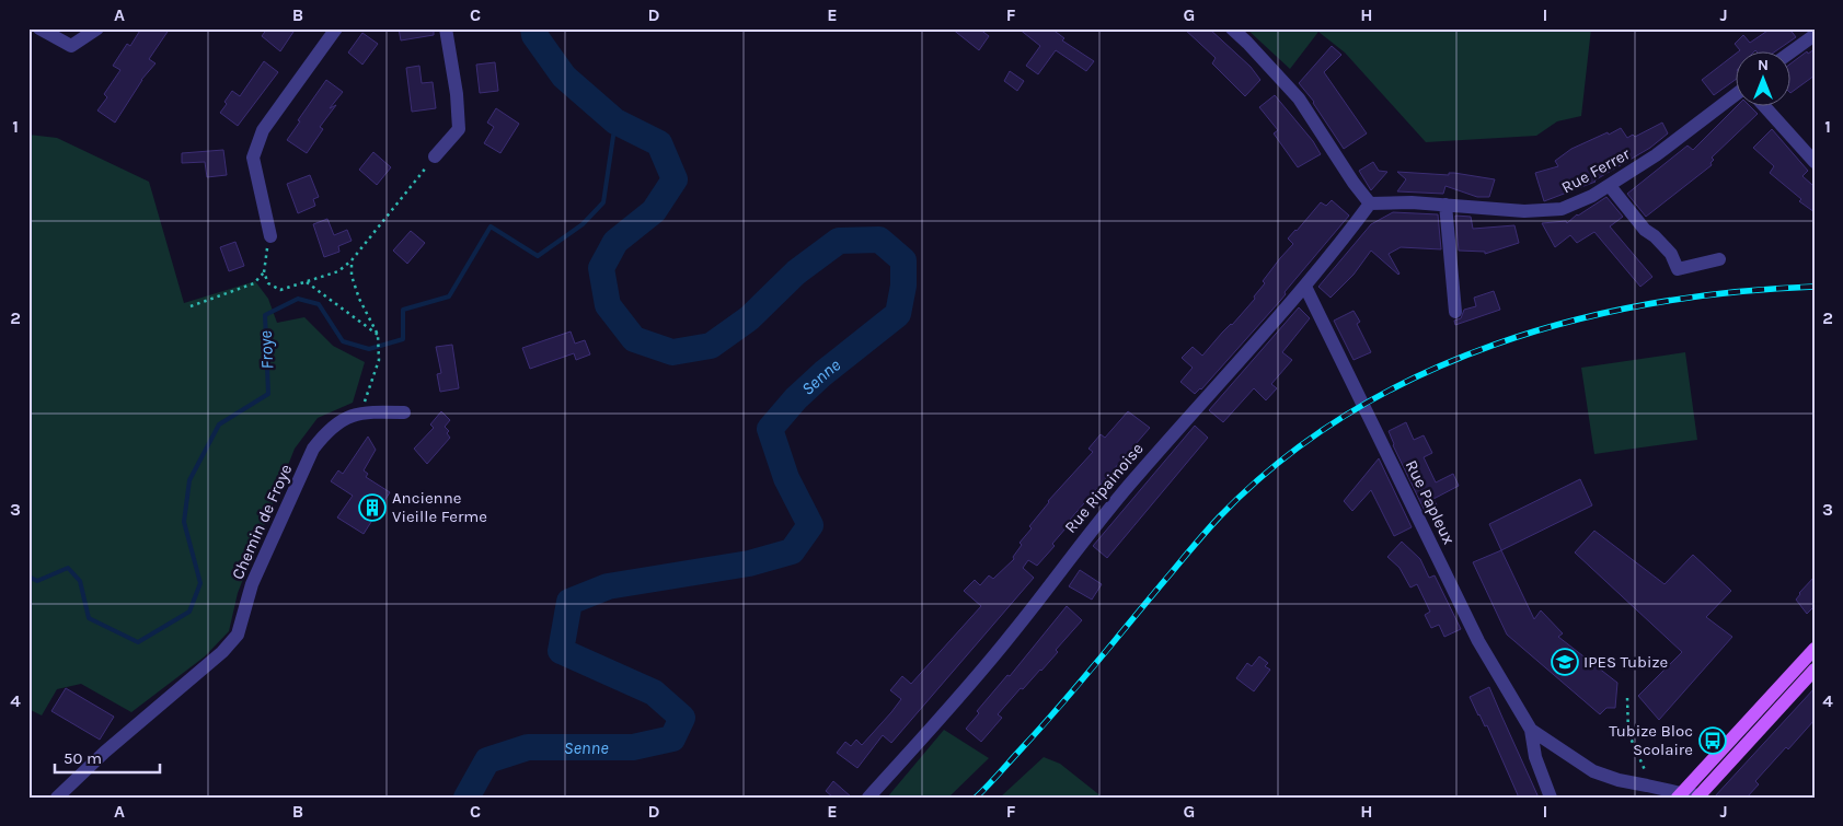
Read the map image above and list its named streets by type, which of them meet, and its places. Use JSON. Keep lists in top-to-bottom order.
{
  "streets": {
    "street": [
      "Rue Ferrer",
      "Rue Ripainoise",
      "Rue Papleux",
      "Chemin de Froye"
    ]
  },
  "crossings": [
    ["Rue Ferrer", "Rue Ripainoise"],
    ["Rue Ripainoise", "Rue Papleux"]
  ],
  "water": ["Froye", "Senne"],
  "places": {
    "building": ["Ancienne Vieille Ferme"],
    "school or university": ["IPES Tubize"],
    "bus stop": ["Tubize Bloc Scolaire"]
  },
  "scale_bar": "50 m",
  "north": "top",
  "grid": {
    "columns": [
      "A",
      "B",
      "C",
      "D",
      "E",
      "F",
      "G",
      "H",
      "I",
      "J"
    ],
    "rows": [
      "1",
      "2",
      "3",
      "4"
    ]
  }
}
